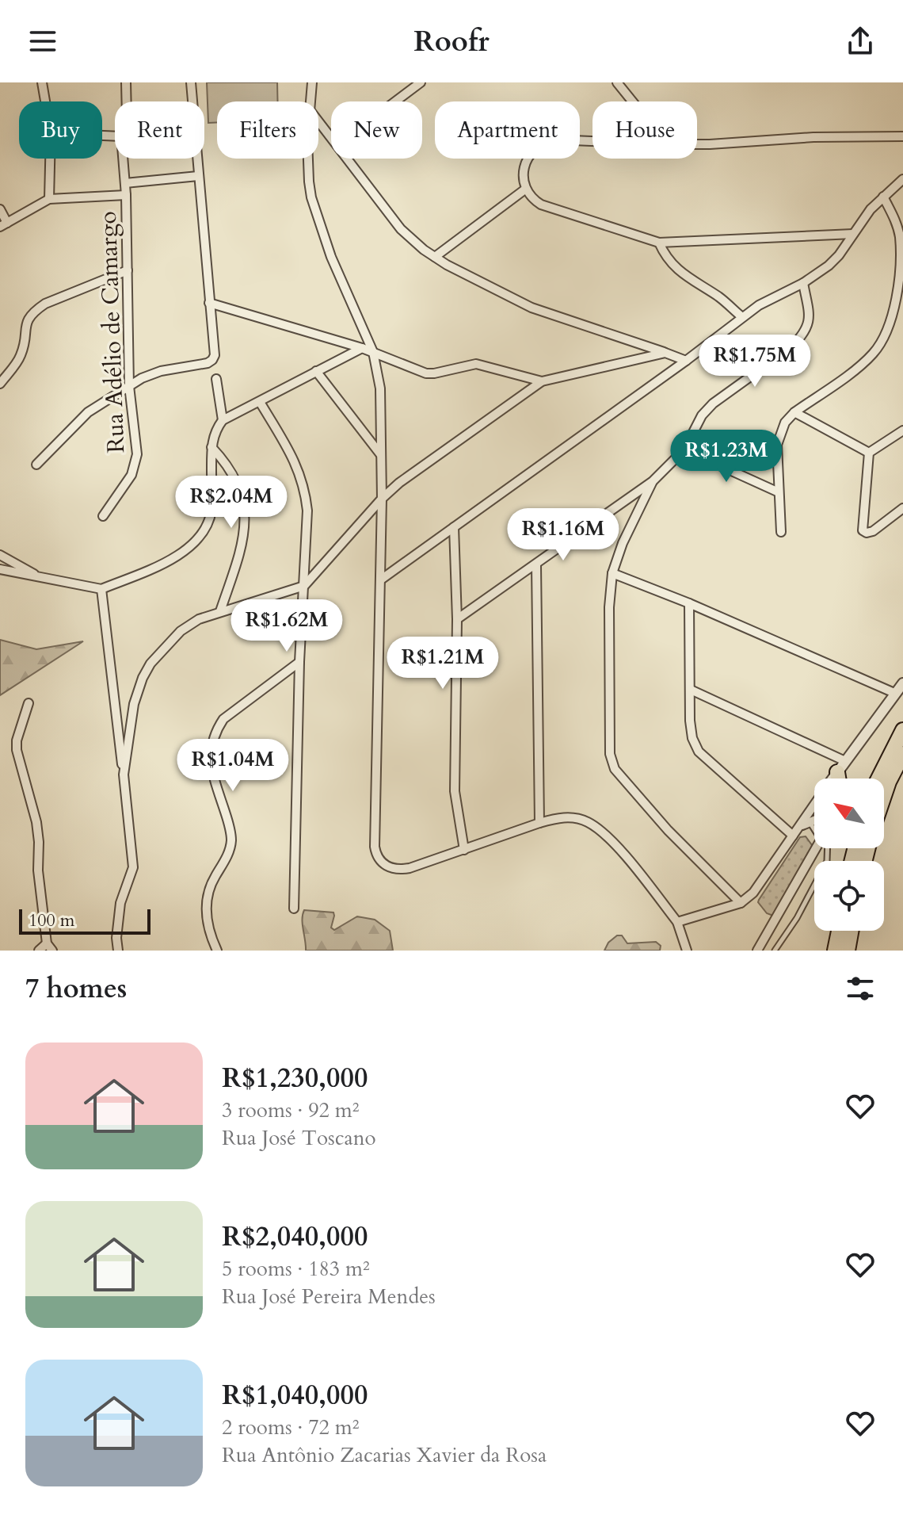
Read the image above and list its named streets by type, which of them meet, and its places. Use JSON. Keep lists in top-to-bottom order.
{
  "streets": {
    "street": ["Rua Adélio de Camargo"]
  },
  "scale_bar": "100 m",
  "north": "top left",
  "page": {
    "header": "Roofr",
    "chip": [
      "Buy",
      "Rent",
      "Filters",
      "New",
      "Apartment",
      "House"
    ],
    "price": [
      "R$1.75M",
      "R$1.23M",
      "R$2.04M",
      "R$1.16M",
      "R$1.62M",
      "R$1.21M",
      "R$1.04M"
    ],
    "scale": "100 m",
    "heading": "7 homes",
    "list": [
      {
        "name": "R$1,230,000",
        "note": "3 rooms · 92 m² · Rua José Toscano"
      },
      {
        "name": "R$2,040,000",
        "note": "5 rooms · 183 m² · Rua José Pereira Mendes"
      },
      {
        "name": "R$1,040,000",
        "note": "2 rooms · 72 m² · Rua Antônio Zacarias Xavier da Rosa"
      }
    ]
  }
}
